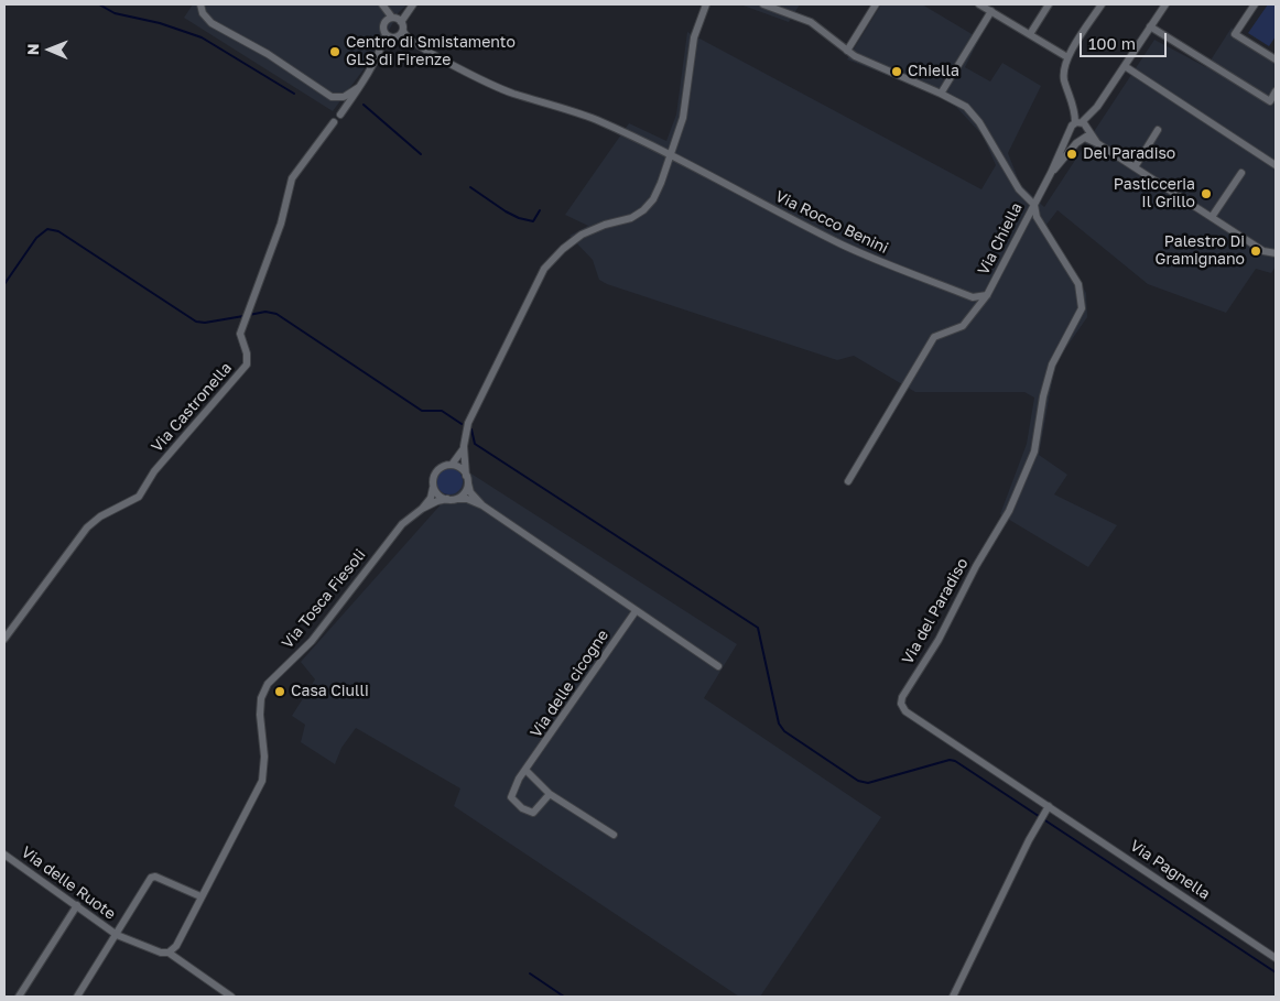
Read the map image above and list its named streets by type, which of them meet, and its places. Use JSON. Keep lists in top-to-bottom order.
{
  "streets": {
    "street": [
      "Via Rocco Benini",
      "Via Chiella",
      "Via Castronella",
      "Via Tosca Fiesoli",
      "Via del Paradiso",
      "Via delle cicogne",
      "Via Pagnella",
      "Via delle Ruote"
    ]
  },
  "crossings": [
    ["Via Rocco Benini", "Via Chiella"],
    ["Via Rocco Benini", "Via Tosca Fiesoli"],
    ["Via Chiella", "Via del Paradiso"],
    ["Via Tosca Fiesoli", "Via delle Ruote"],
    ["Via del Paradiso", "Via Pagnella"]
  ],
  "places": [
    "Centro di Smistamento GLS di Firenze",
    "Chiella",
    "Del Paradiso",
    "Pasticceria Il Grillo",
    "Palestro Di Gramignano",
    "Casa Ciulli"
  ],
  "scale_bar": "100 m",
  "north": "left"
}
